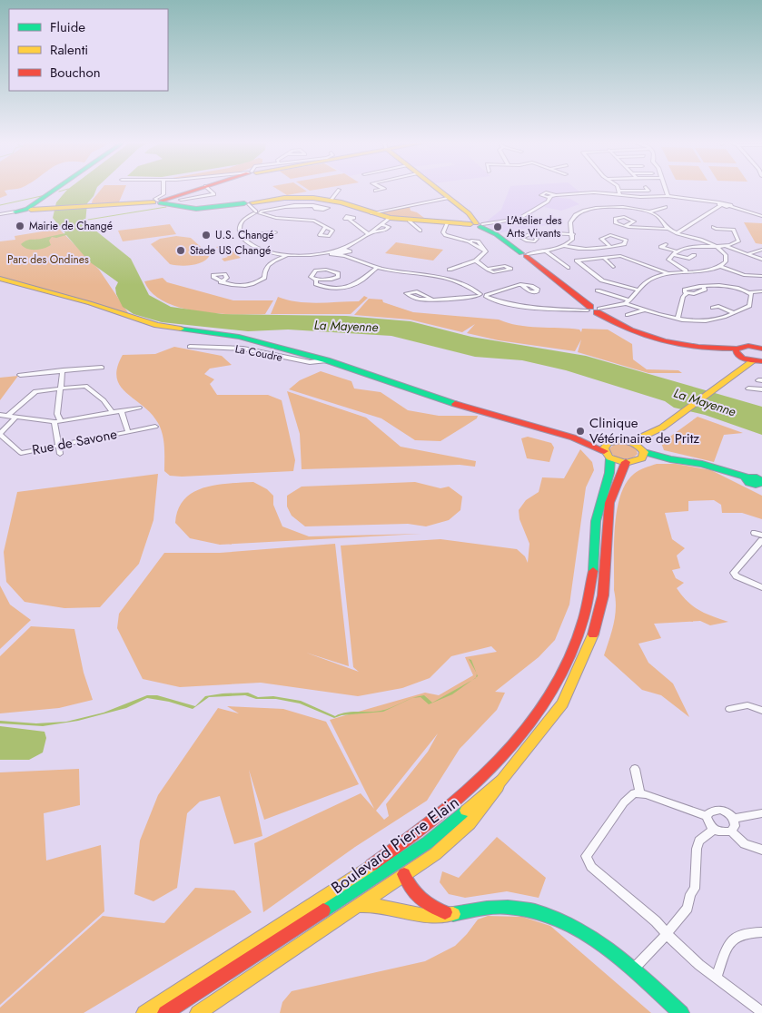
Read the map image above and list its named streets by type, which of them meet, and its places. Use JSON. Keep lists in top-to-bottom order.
{
  "streets": {
    "street": ["La Coudre", "Rue de Savone", "Boulevard Pierre Elain"]
  },
  "water": ["La Mayenne"],
  "parks": ["Parc des Ondines"],
  "places": [
    "Mairie de Changé",
    "L'Atelier des Arts Vivants",
    "U.S. Changé",
    "Stade US Changé",
    "Clinique Vétérinaire de Pritz"
  ],
  "legend": ["Fluide", "Ralenti", "Bouchon"]
}
